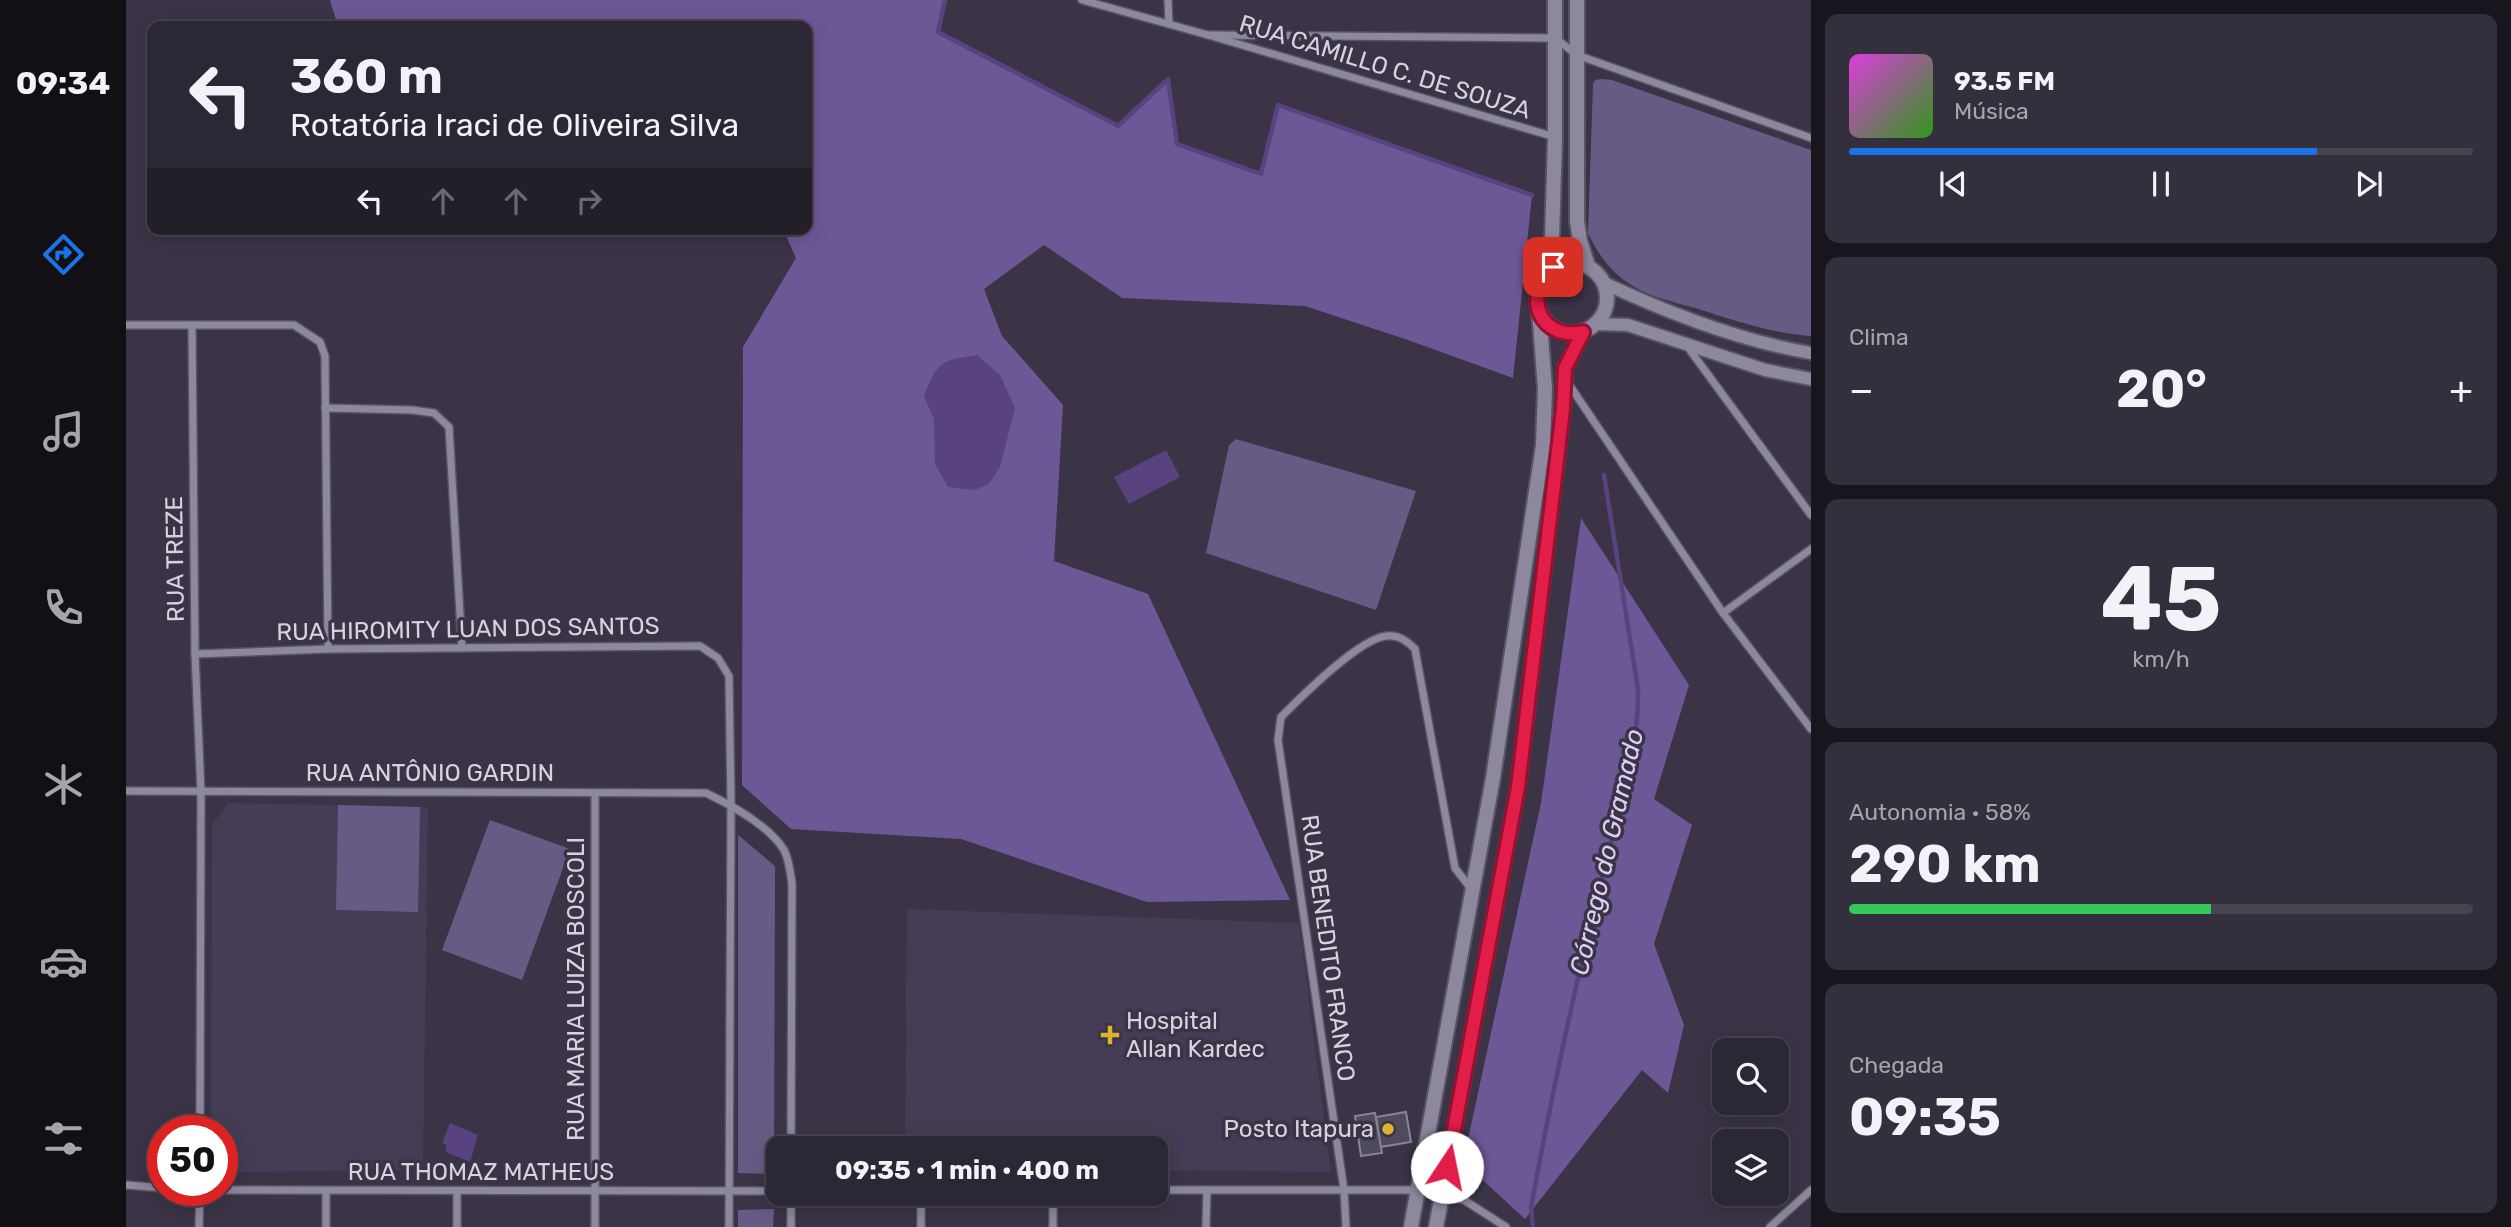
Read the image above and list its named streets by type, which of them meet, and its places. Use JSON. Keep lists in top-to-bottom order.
{
  "streets": {
    "street": [
      "RUA CAMILLO C. DE SOUZA",
      "RUA TREZE",
      "RUA HIROMITY LUAN DOS SANTOS",
      "RUA ANTÔNIO GARDIN",
      "RUA BENEDITO FRANCO",
      "RUA MARIA LUIZA BOSCOLI",
      "RUA THOMAZ MATHEUS"
    ]
  },
  "crossings": [
    ["RUA TREZE", "RUA HIROMITY LUAN DOS SANTOS"],
    ["RUA TREZE", "RUA ANTÔNIO GARDIN"],
    ["RUA HIROMITY LUAN DOS SANTOS", "RUA ANTÔNIO GARDIN"],
    ["RUA ANTÔNIO GARDIN", "RUA MARIA LUIZA BOSCOLI"],
    ["RUA MARIA LUIZA BOSCOLI", "RUA THOMAZ MATHEUS"]
  ],
  "water": ["Córrego do Gramado"],
  "places": {
    "health": ["Hospital Allan Kardec"],
    "other": ["Posto Itapura"]
  },
  "page": {
    "tabs": "09:34",
    "turn": ["360 m", "Rotatória Iraci de Oliveira Silva"],
    "song": ["93.5 FM", "Música"],
    "tile": [
      "Clima",
      ["45", "km/h"],
      ["Autonomia · 58%", "290 km"],
      ["Chegada", "09:35"]
    ],
    "heat": ["−", "20°", "+"],
    "limit": "50",
    "trip": "09:35 · 1 min · 400 m"
  }
}
